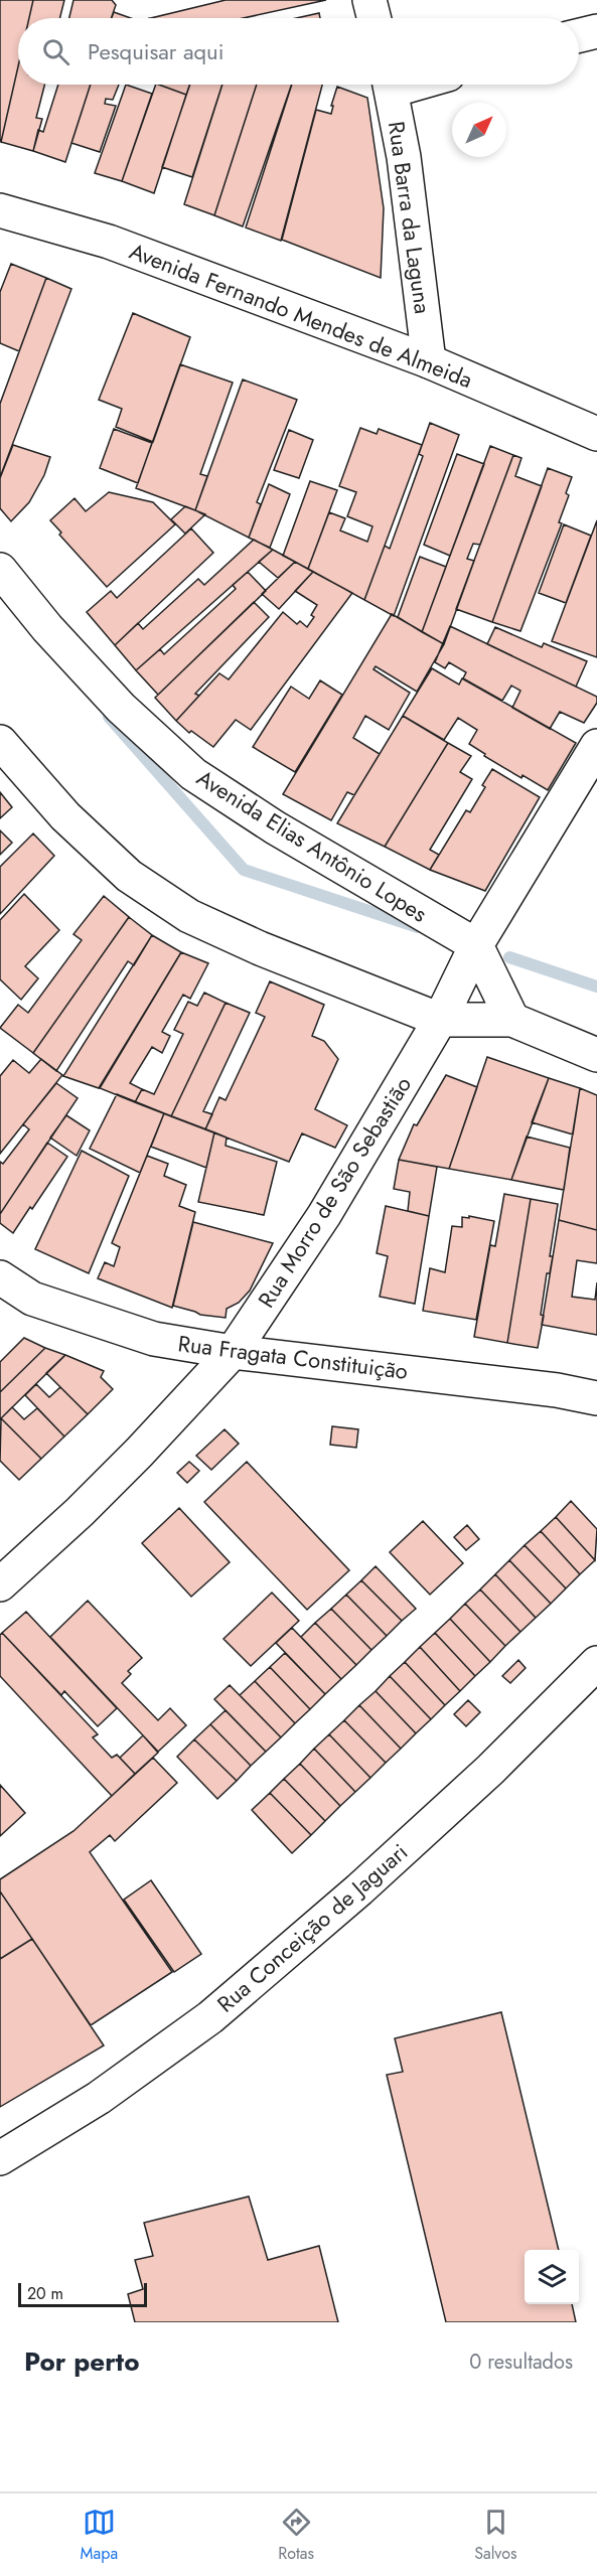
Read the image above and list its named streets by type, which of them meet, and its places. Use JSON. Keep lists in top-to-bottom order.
{
  "streets": {
    "street": [
      "Rua Barra da Laguna",
      "Avenida Fernando Mendes de Almeida",
      "Avenida Elias Antônio Lopes",
      "Rua Morro de São Sebastião",
      "Rua Fragata Constituição",
      "Rua Conceição de Jaguari"
    ]
  },
  "crossings": [
    ["Rua Barra da Laguna", "Avenida Fernando Mendes de Almeida"],
    ["Avenida Elias Antônio Lopes", "Rua Morro de São Sebastião"],
    ["Rua Morro de São Sebastião", "Rua Fragata Constituição"]
  ],
  "scale_bar": "20 m",
  "north": "top right",
  "page": {
    "search": "Pesquisar aqui",
    "scale": "20 m",
    "heading": ["Por perto", "0 resultados"],
    "nav": ["Mapa", "Rotas", "Salvos"]
  }
}
